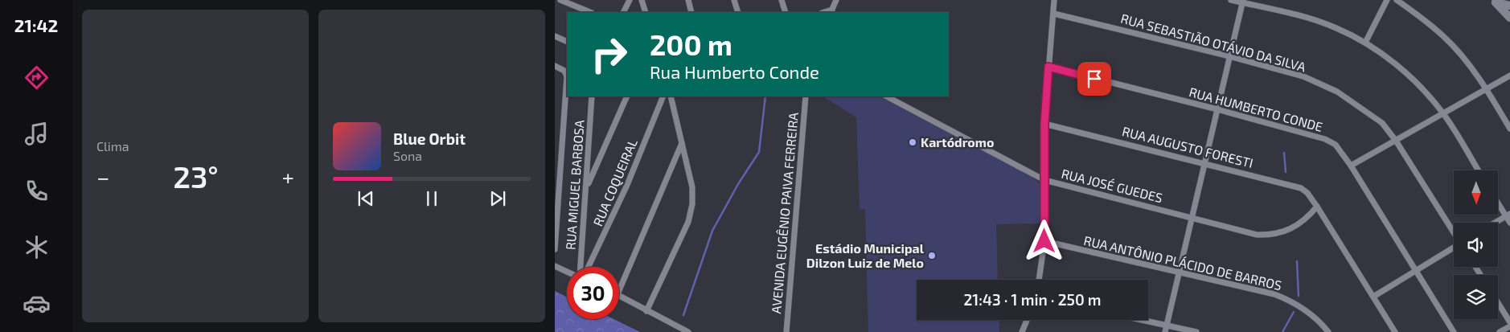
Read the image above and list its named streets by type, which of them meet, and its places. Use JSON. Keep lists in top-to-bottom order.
{
  "streets": {
    "street": [
      "RUA SEBASTIÃO OTÁVIO DA SILVA",
      "RUA HUMBERTO CONDE",
      "RUA AUGUSTO FORESTI",
      "RUA COQUEIRAL",
      "RUA MIGUEL BARBOSA",
      "RUA JOSÉ GUEDES",
      "AVENIDA EUGÊNIO PAIVA FERREIRA",
      "RUA ANTÔNIO PLÁCIDO DE BARROS"
    ]
  },
  "crossings": [
    ["RUA AUGUSTO FORESTI", "RUA JOSÉ GUEDES"]
  ],
  "places": ["Kartódromo", "Estádio Municipal Dilzon Luiz de Melo"],
  "north": "bottom",
  "page": {
    "tabs": "21:42",
    "tile": "Clima",
    "turn": ["200 m", "Rua Humberto Conde"],
    "song": ["Blue Orbit", "Sona"],
    "heat": ["−", "23°", "+"],
    "limit": "30",
    "trip": "21:43 · 1 min · 250 m"
  }
}
